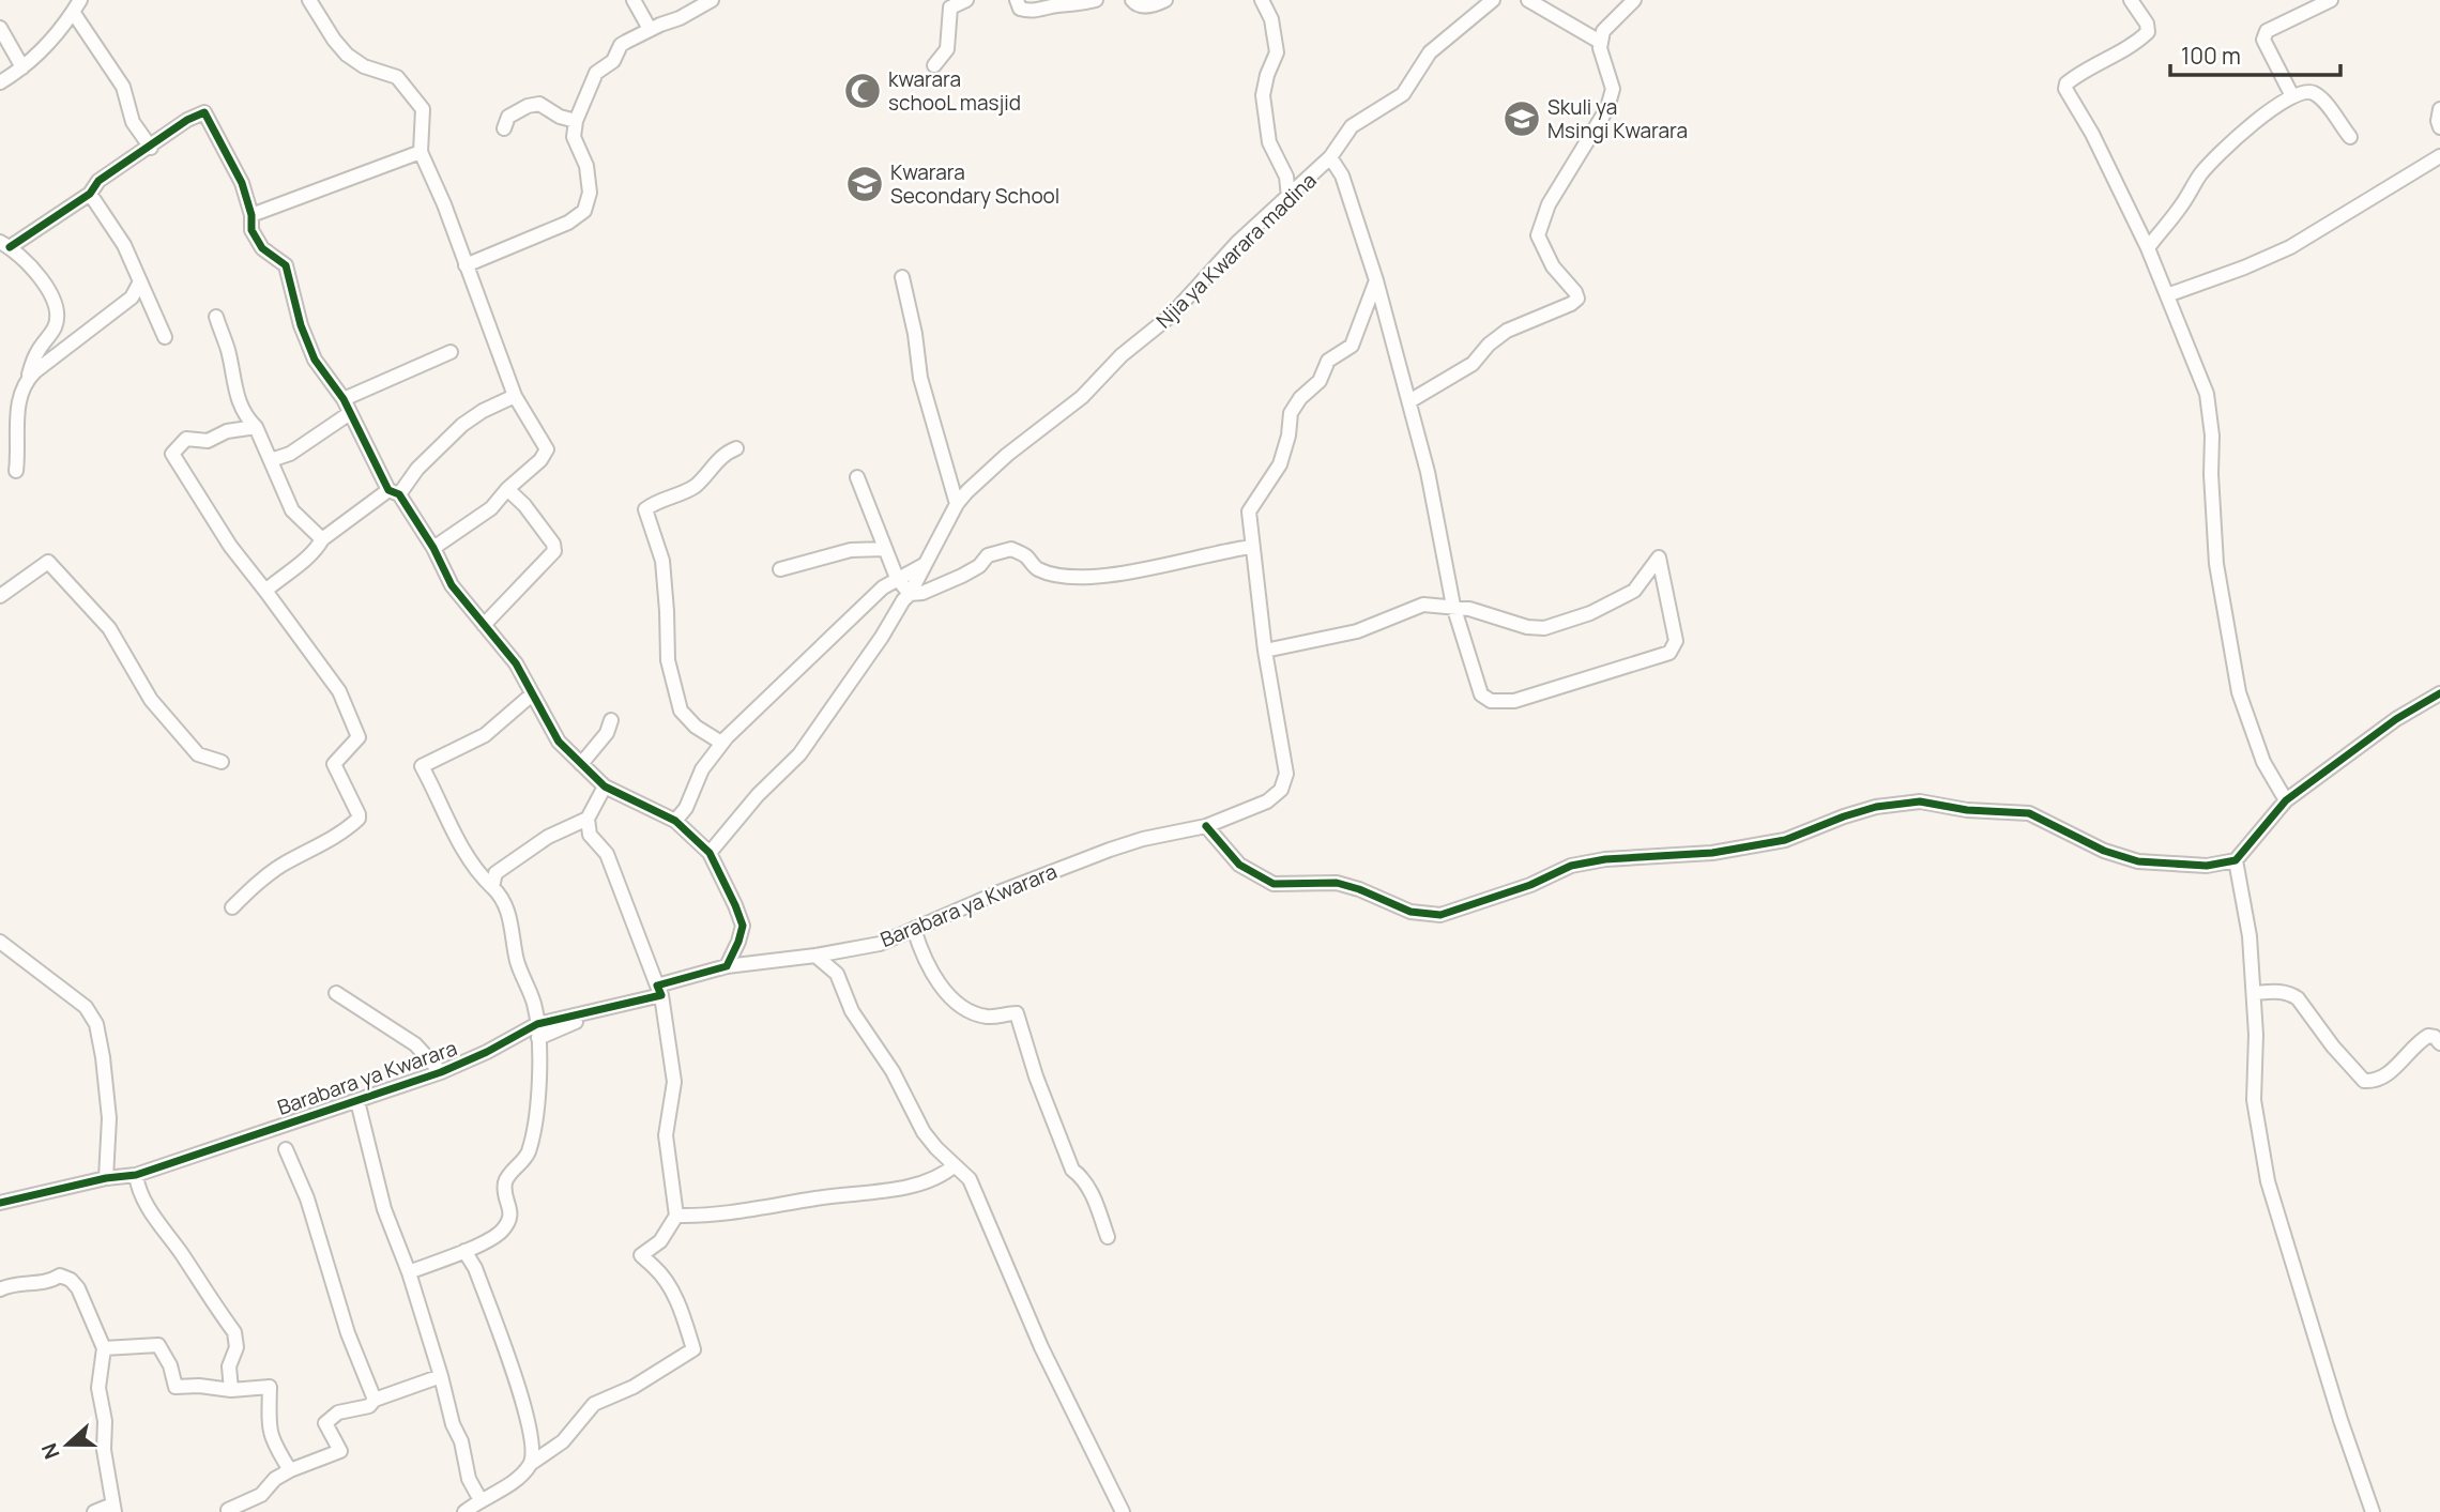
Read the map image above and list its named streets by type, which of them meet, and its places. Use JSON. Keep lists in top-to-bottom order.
{
  "streets": {
    "street": ["Njia ya Kwarara madina", "Barabara ya Kwarara"]
  },
  "places": {
    "mosque": ["kwarara schooL masjid"],
    "school or university": ["Skuli ya Msingi Kwarara", "Kwarara Secondary School"]
  },
  "scale_bar": "100 m",
  "north": "left"
}
